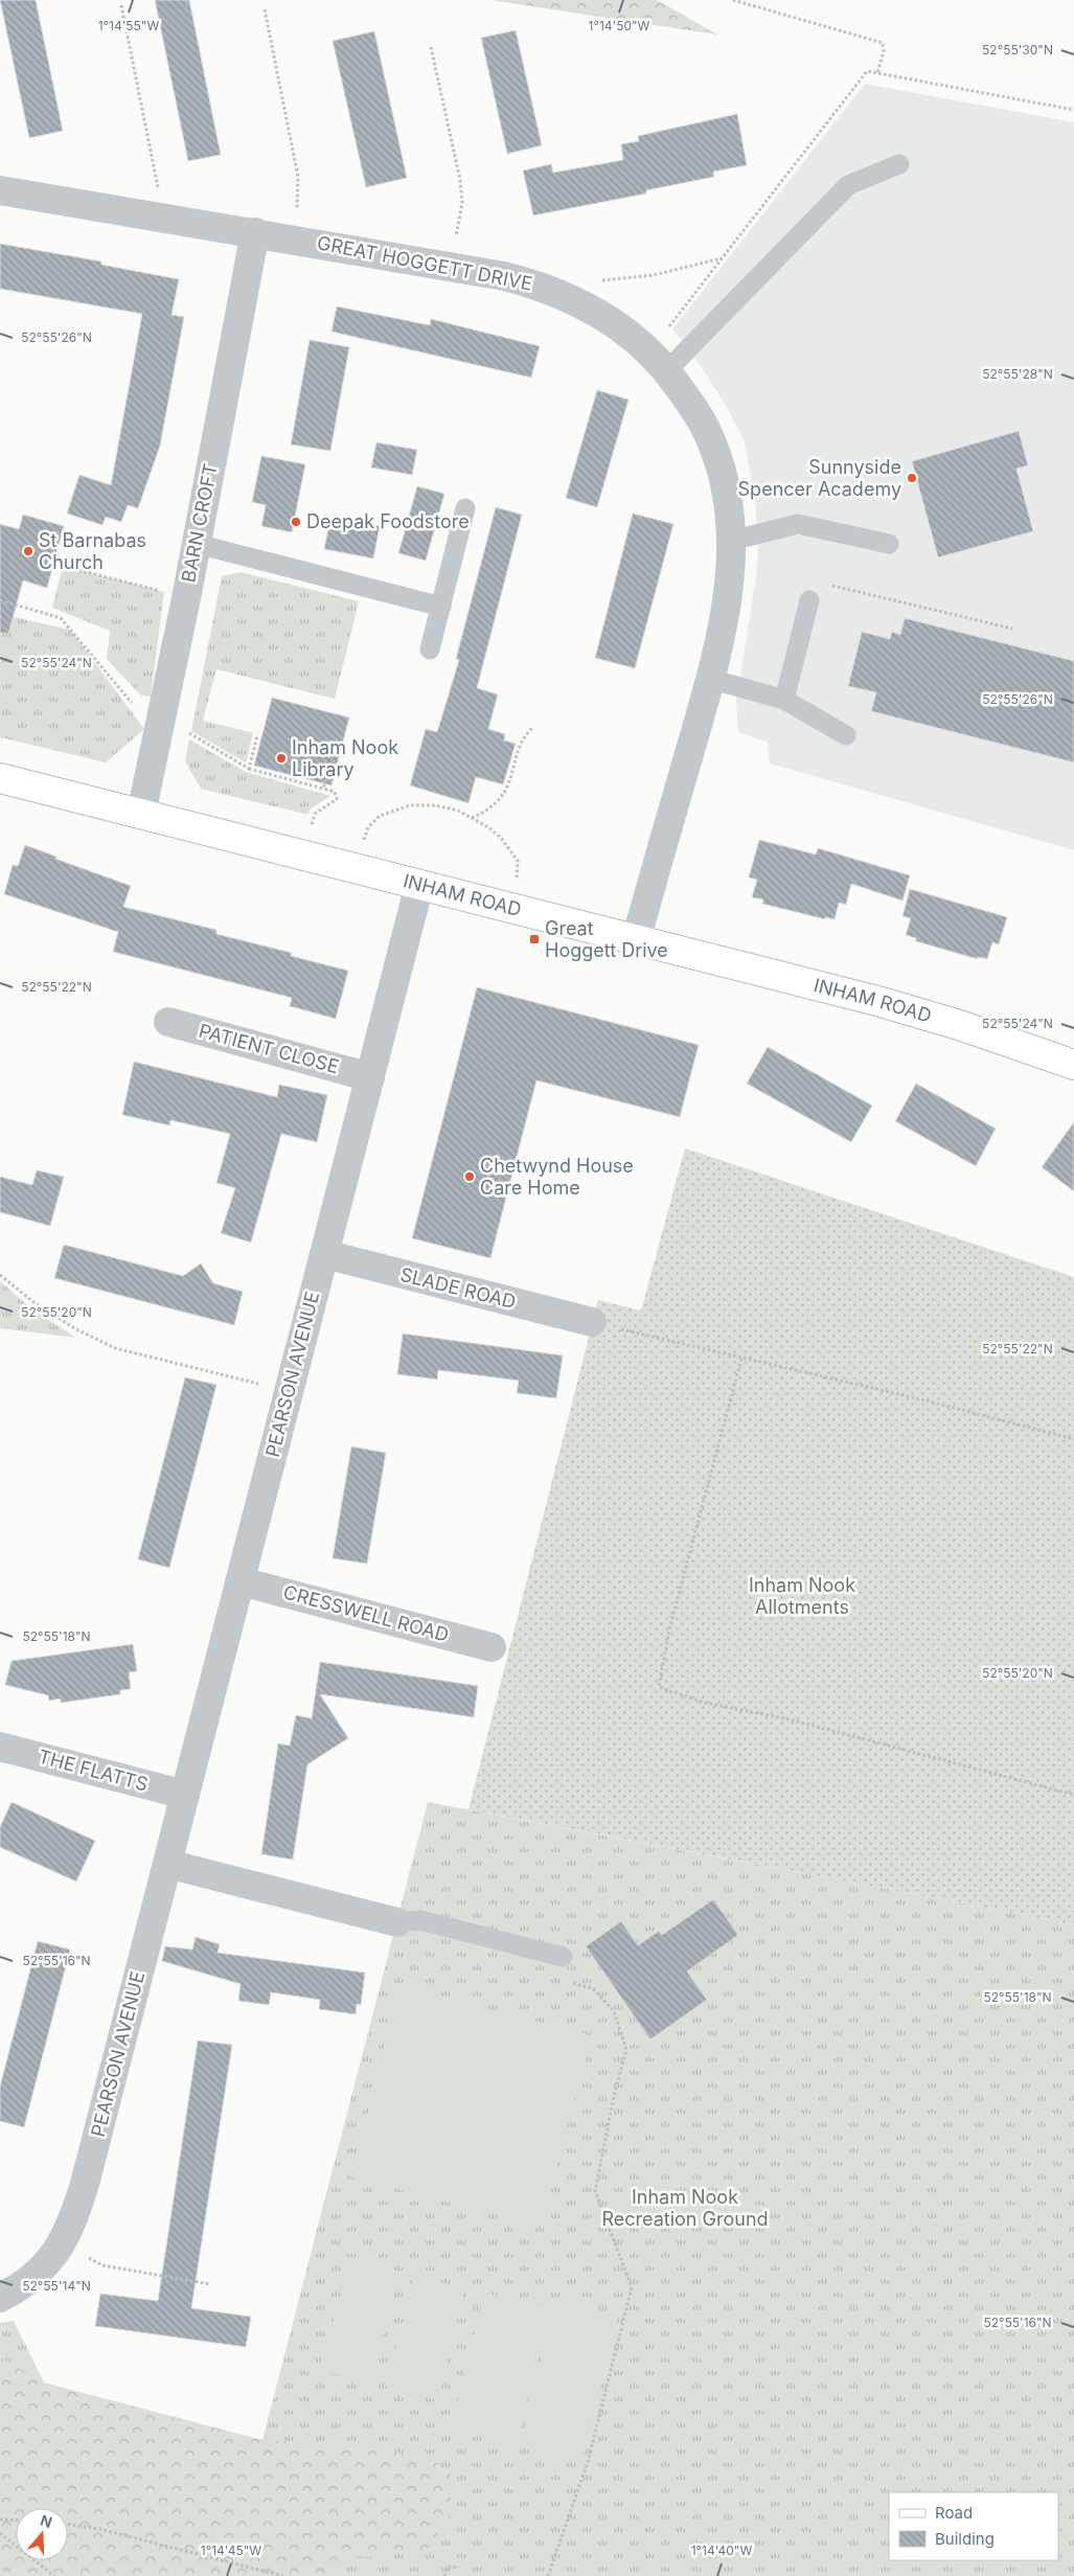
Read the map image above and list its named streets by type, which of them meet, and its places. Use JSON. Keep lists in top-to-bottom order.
{
  "streets": {
    "street": [
      "GREAT HOGGETT DRIVE",
      "BARN CROFT",
      "INHAM ROAD",
      "PATIENT CLOSE",
      "SLADE ROAD",
      "PEARSON AVENUE",
      "CRESSWELL ROAD",
      "THE FLATTS"
    ]
  },
  "crossings": [
    ["GREAT HOGGETT DRIVE", "BARN CROFT"],
    ["GREAT HOGGETT DRIVE", "INHAM ROAD"],
    ["BARN CROFT", "INHAM ROAD"],
    ["INHAM ROAD", "PEARSON AVENUE"],
    ["PATIENT CLOSE", "PEARSON AVENUE"],
    ["SLADE ROAD", "PEARSON AVENUE"],
    ["PEARSON AVENUE", "CRESSWELL ROAD"],
    ["PEARSON AVENUE", "THE FLATTS"]
  ],
  "parks": ["Inham Nook Allotments", "Inham Nook Recreation Ground"],
  "places": {
    "other": [
      "Sunnyside Spencer Academy",
      "Deepak Foodstore",
      "St Barnabas Church",
      "Inham Nook Library",
      "Chetwynd House Care Home"
    ],
    "transit": ["Great Hoggett Drive"]
  },
  "legend": ["Road", "Building"],
  "north": "top",
  "coordinates": [
    "1°14'55\"W",
    "1°14'50\"W",
    "52°55'30\"N",
    "52°55'26\"N",
    "52°55'28\"N",
    "52°55'24\"N",
    "52°55'22\"N",
    "52°55'20\"N",
    "52°55'18\"N",
    "52°55'16\"N",
    "52°55'14\"N",
    "1°14'45\"W",
    "1°14'40\"W"
  ]
}
